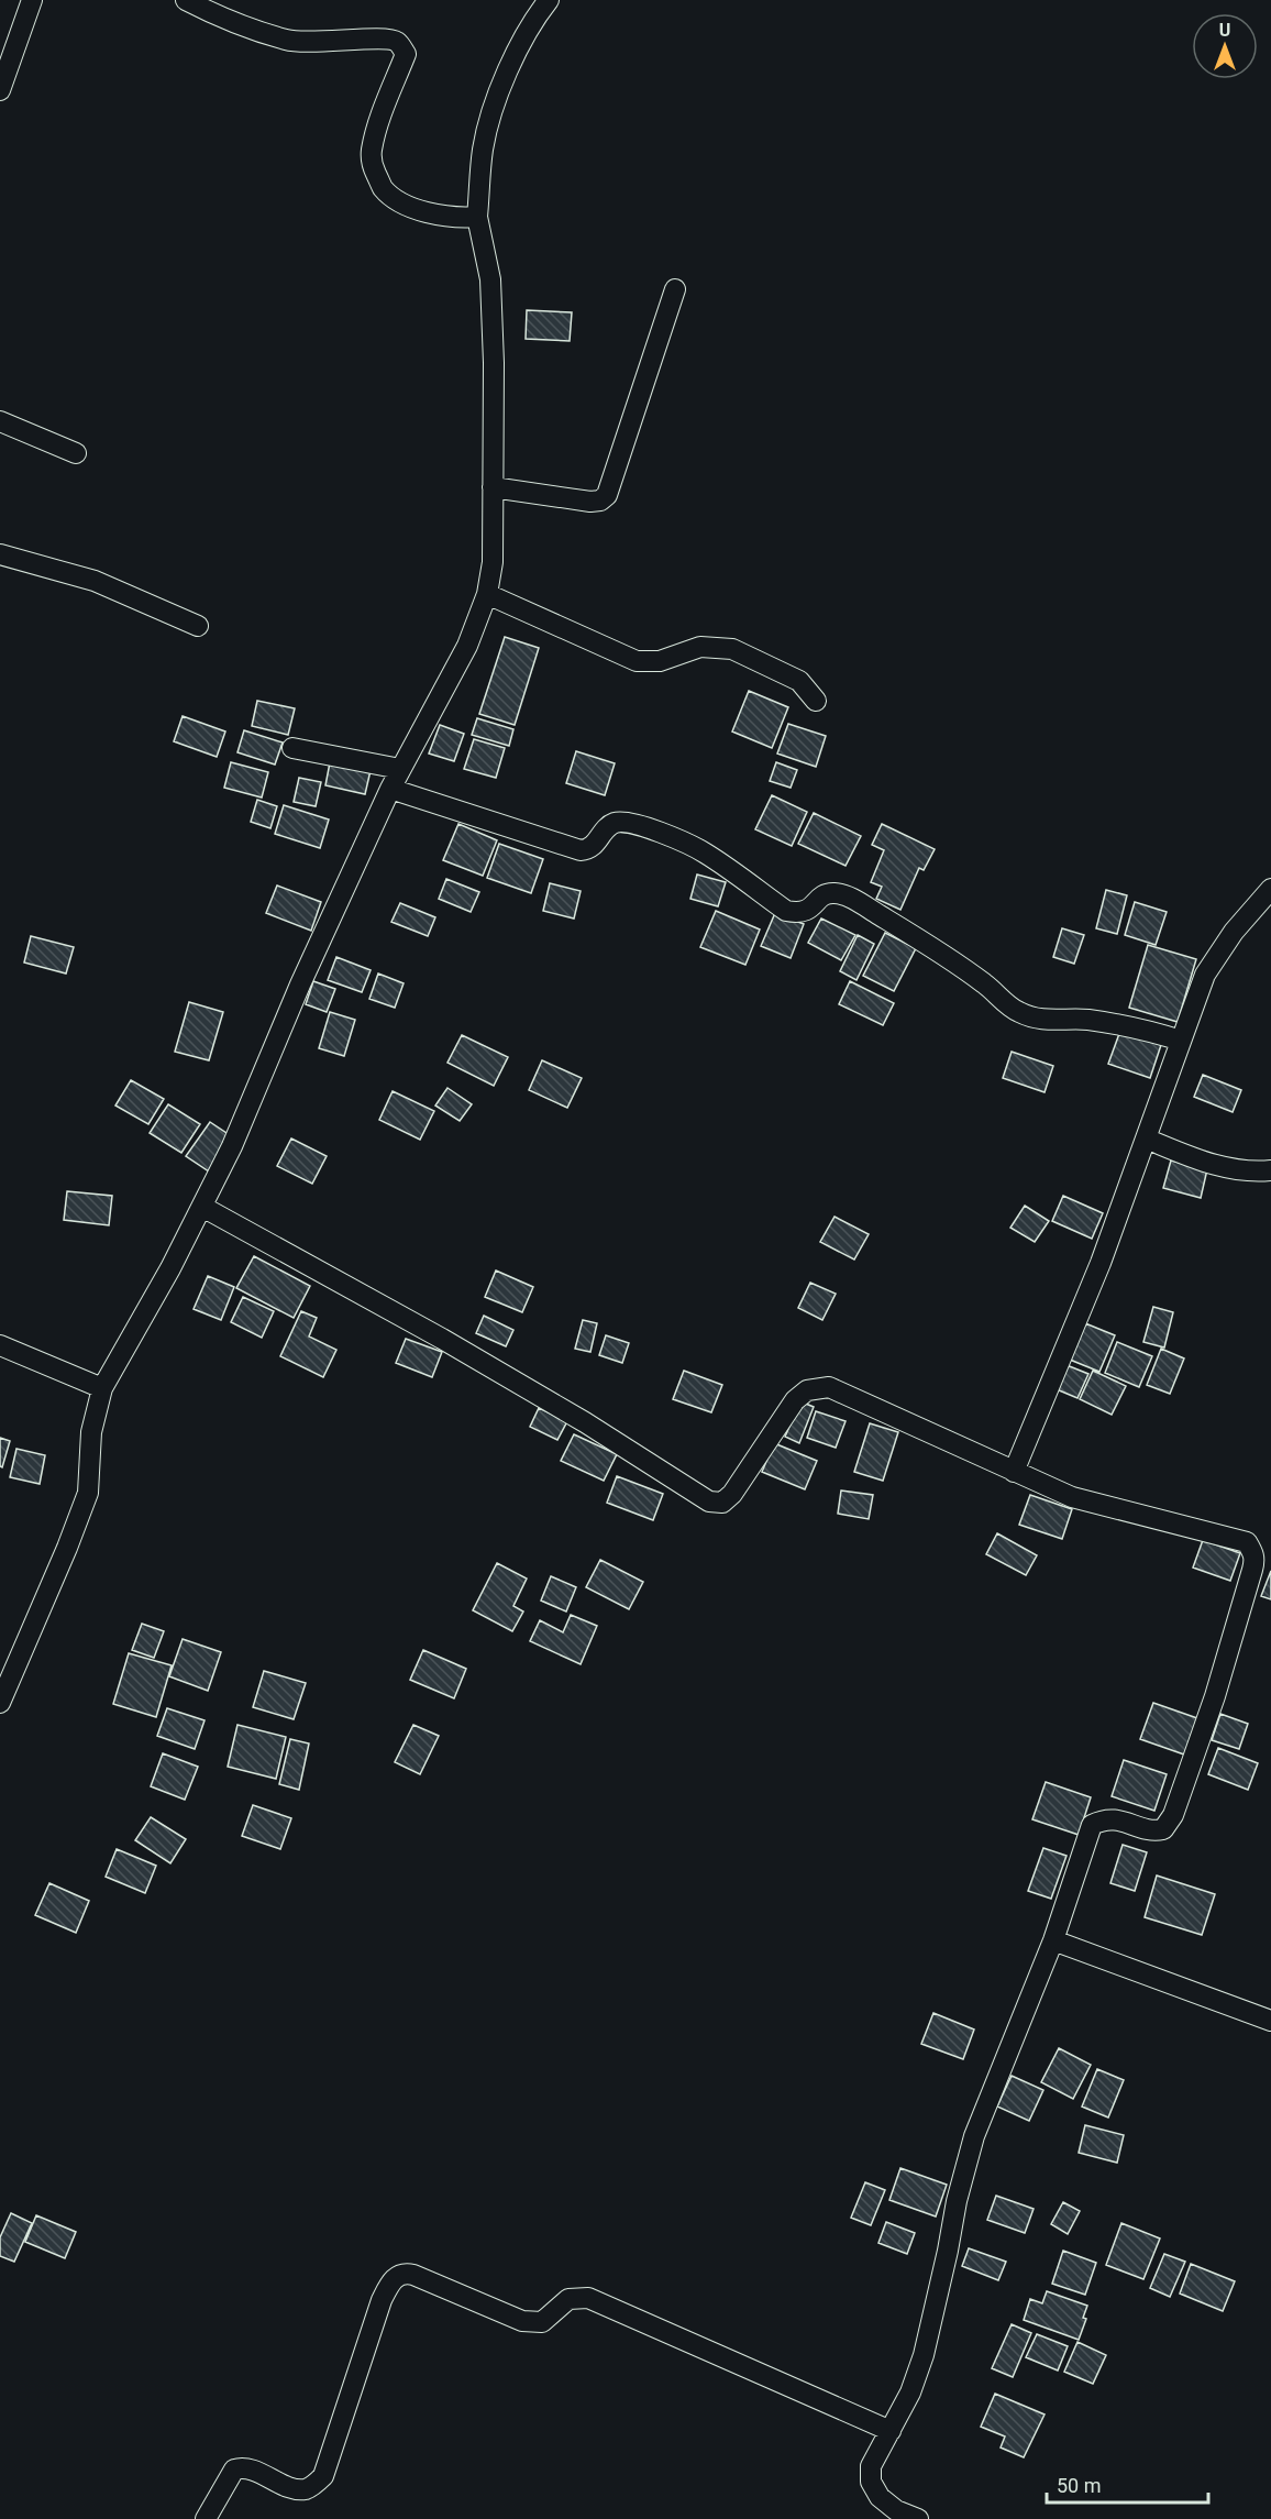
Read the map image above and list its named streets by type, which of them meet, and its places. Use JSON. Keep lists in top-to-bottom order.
{
  "scale_bar": "50 m",
  "north": "top"
}
